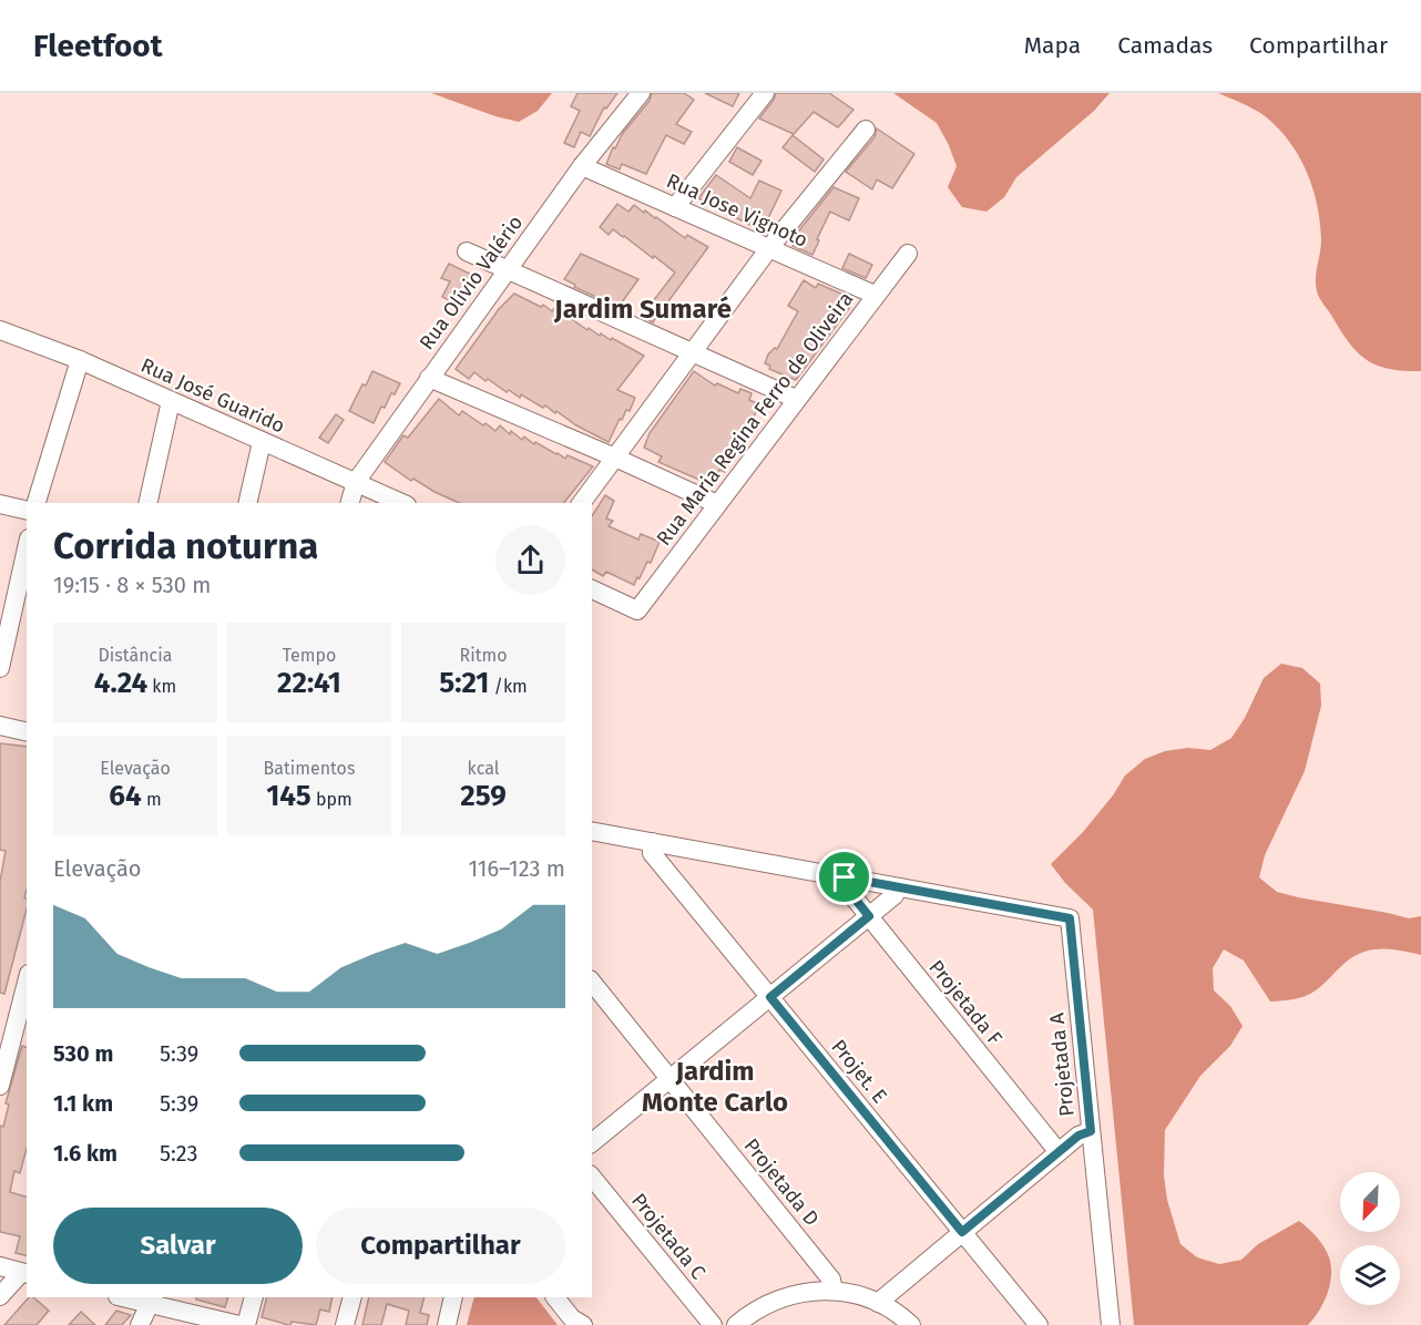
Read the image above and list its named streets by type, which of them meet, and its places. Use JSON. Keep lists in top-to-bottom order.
{
  "streets": {
    "street": [
      "Rua Jose Vignoto",
      "Rua Olívio Valério",
      "Rua José Guarido",
      "Rua Maria Regina Ferro de Oliveira",
      "Projetada F",
      "Projetada A",
      "Projet. E",
      "Projetada D",
      "Projetada C"
    ]
  },
  "crossings": [
    ["Rua Jose Vignoto", "Rua Olívio Valério"],
    ["Rua Jose Vignoto", "Rua Maria Regina Ferro de Oliveira"],
    ["Rua Olívio Valério", "Rua José Guarido"]
  ],
  "districts": ["Jardim Sumaré", "Jardim Monte Carlo"],
  "north": "bottom left",
  "page": {
    "header": "Fleetfoot",
    "nav": ["Mapa", "Camadas", "Compartilhar"],
    "heading": ["Corrida noturna", "19:15 · 8 × 530 m"],
    "stats": [
      ["Distância", "4.24 km"],
      ["Tempo", "22:41"],
      ["Ritmo", "5:21 /km"],
      ["Elevação", "64 m"],
      ["Batimentos", "145 bpm"],
      ["kcal", "259"]
    ],
    "chart": ["Elevação", "116–123 m"],
    "list": [
      {
        "name": "530 m",
        "note": "5:39"
      },
      {
        "name": "1.1 km",
        "note": "5:39"
      },
      {
        "name": "1.6 km",
        "note": "5:23"
      }
    ],
    "buttons": ["Salvar", "Compartilhar"]
  }
}
